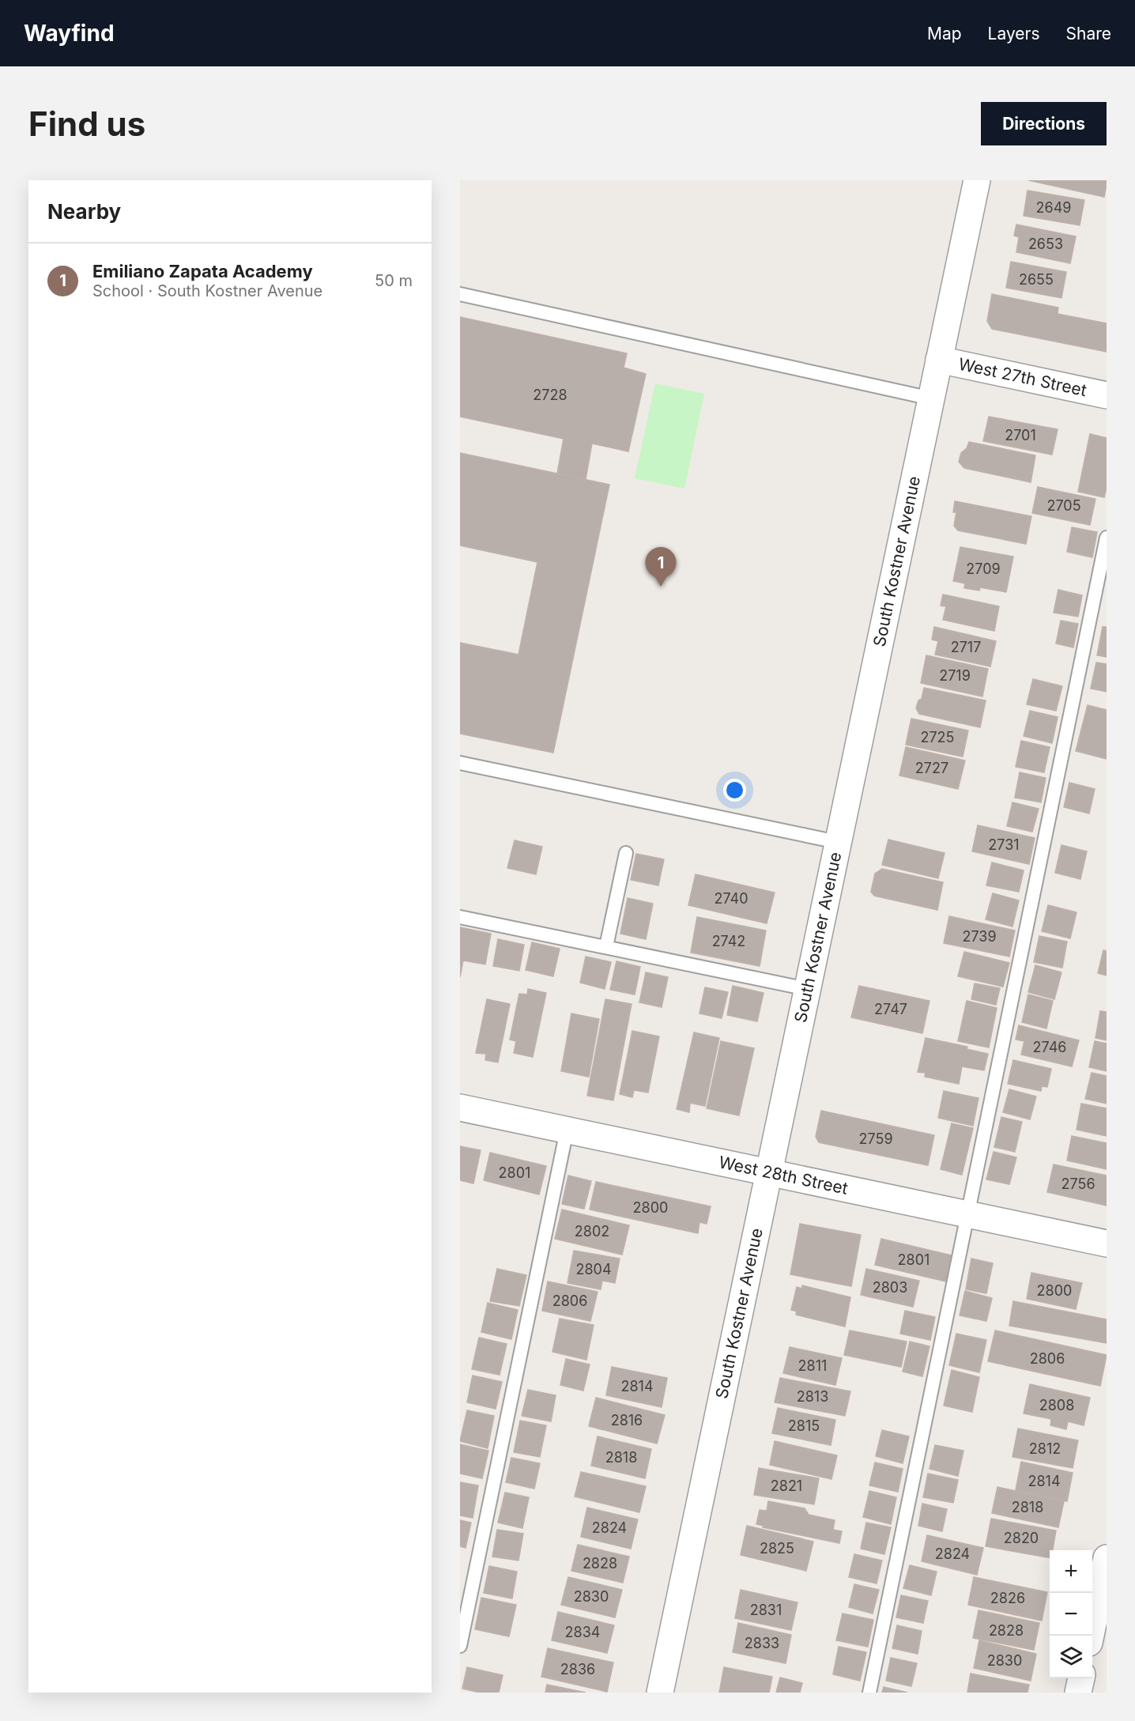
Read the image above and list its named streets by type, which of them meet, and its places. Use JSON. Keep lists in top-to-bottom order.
{
  "streets": {
    "street": ["West 27th Street", "South Kostner Avenue", "West 28th Street"]
  },
  "crossings": [
    ["West 27th Street", "South Kostner Avenue"],
    ["South Kostner Avenue", "West 28th Street"]
  ],
  "house_numbers": [
    "2649",
    "2653",
    "2655",
    "2728",
    "2701",
    "2705",
    "2709",
    "2717",
    "2719",
    "2725",
    "2727",
    "2731",
    "2740",
    "2739",
    "2742",
    "2747",
    "2746",
    "2759",
    "2801",
    "2756",
    "2800",
    "2802",
    "2801",
    "2804",
    "2803",
    "2800",
    "2806",
    "2806",
    "2811",
    "2814",
    "2813",
    "2808",
    "2816",
    "2815",
    "2812",
    "2818",
    "2814",
    "2821",
    "2818",
    "2824",
    "2820",
    "2825",
    "2824",
    "2828",
    "2830",
    "2826",
    "2831",
    "2828",
    "2834",
    "2833",
    "2830",
    "2836"
  ],
  "page": {
    "header": "Wayfind",
    "nav": ["Map", "Layers", "Share"],
    "buttons": "Directions",
    "title": "Find us",
    "heading": "Nearby",
    "list": [
      {
        "mark": "1",
        "name": "Emiliano Zapata Academy",
        "note": "School · South Kostner Avenue",
        "value": "50 m"
      }
    ],
    "pins": "1",
    "map_buttons": ["+", "−"]
  }
}
